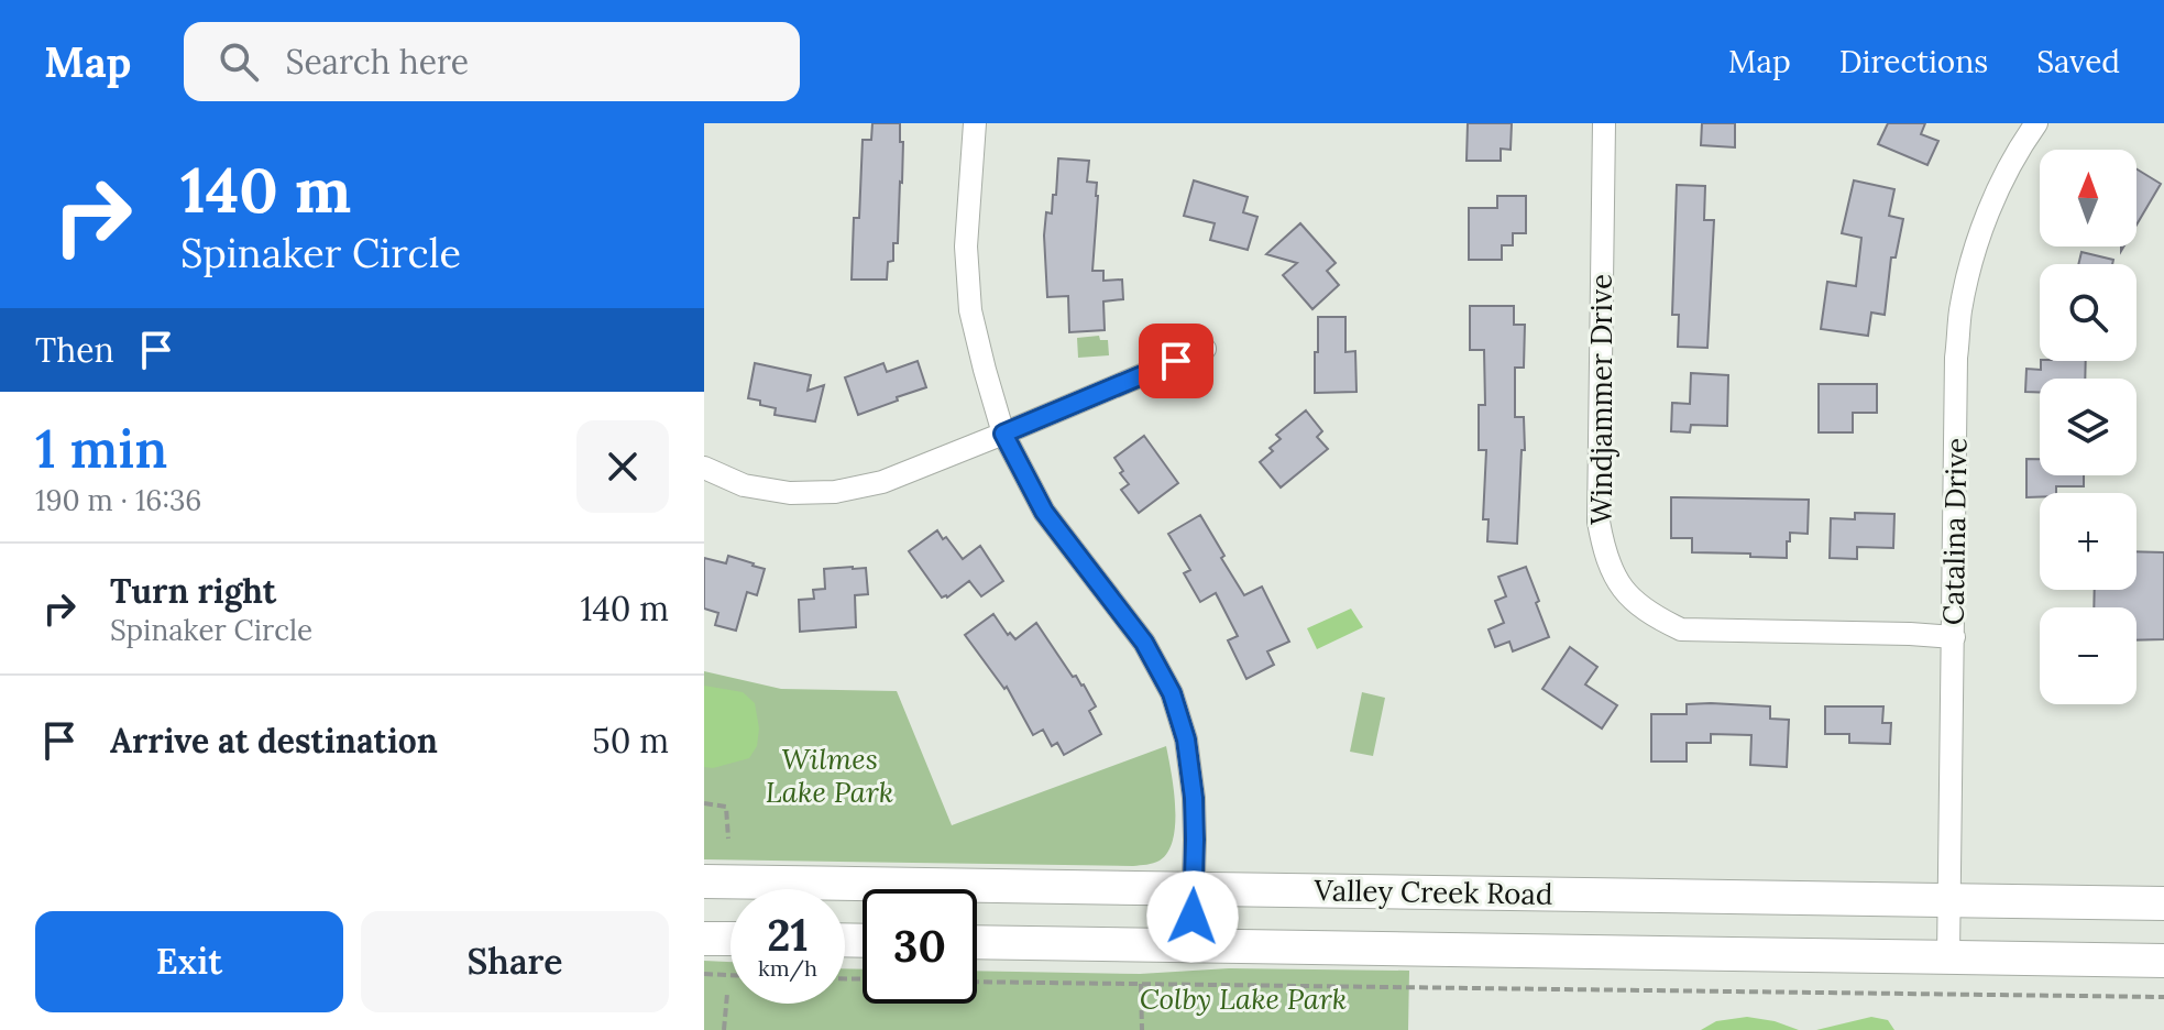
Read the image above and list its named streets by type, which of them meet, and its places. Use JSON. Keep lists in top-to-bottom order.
{
  "streets": {
    "main road": ["Valley Creek Road"],
    "street": ["Windjammer Drive", "Catalina Drive"]
  },
  "crossings": [
    ["Windjammer Drive", "Catalina Drive"],
    ["Catalina Drive", "Valley Creek Road"]
  ],
  "parks": ["Wilmes Lake Park", "Colby Lake Park"],
  "north": "top",
  "page": {
    "header": "Map",
    "search": "Search here",
    "nav": ["Map", "Directions", "Saved"],
    "turn": ["140 m", "Spinaker Circle"],
    "map_buttons": ["+", "−"],
    "then": "Then",
    "heading": ["1 min", "190 m · 16:36"],
    "list": [
      {
        "name": "Turn right",
        "note": "Spinaker Circle",
        "value": "140 m"
      },
      {
        "name": "Arrive at destination",
        "value": "50 m"
      }
    ],
    "speed": "21 km/h",
    "limit": "30",
    "buttons": ["Exit", "Share"]
  }
}
